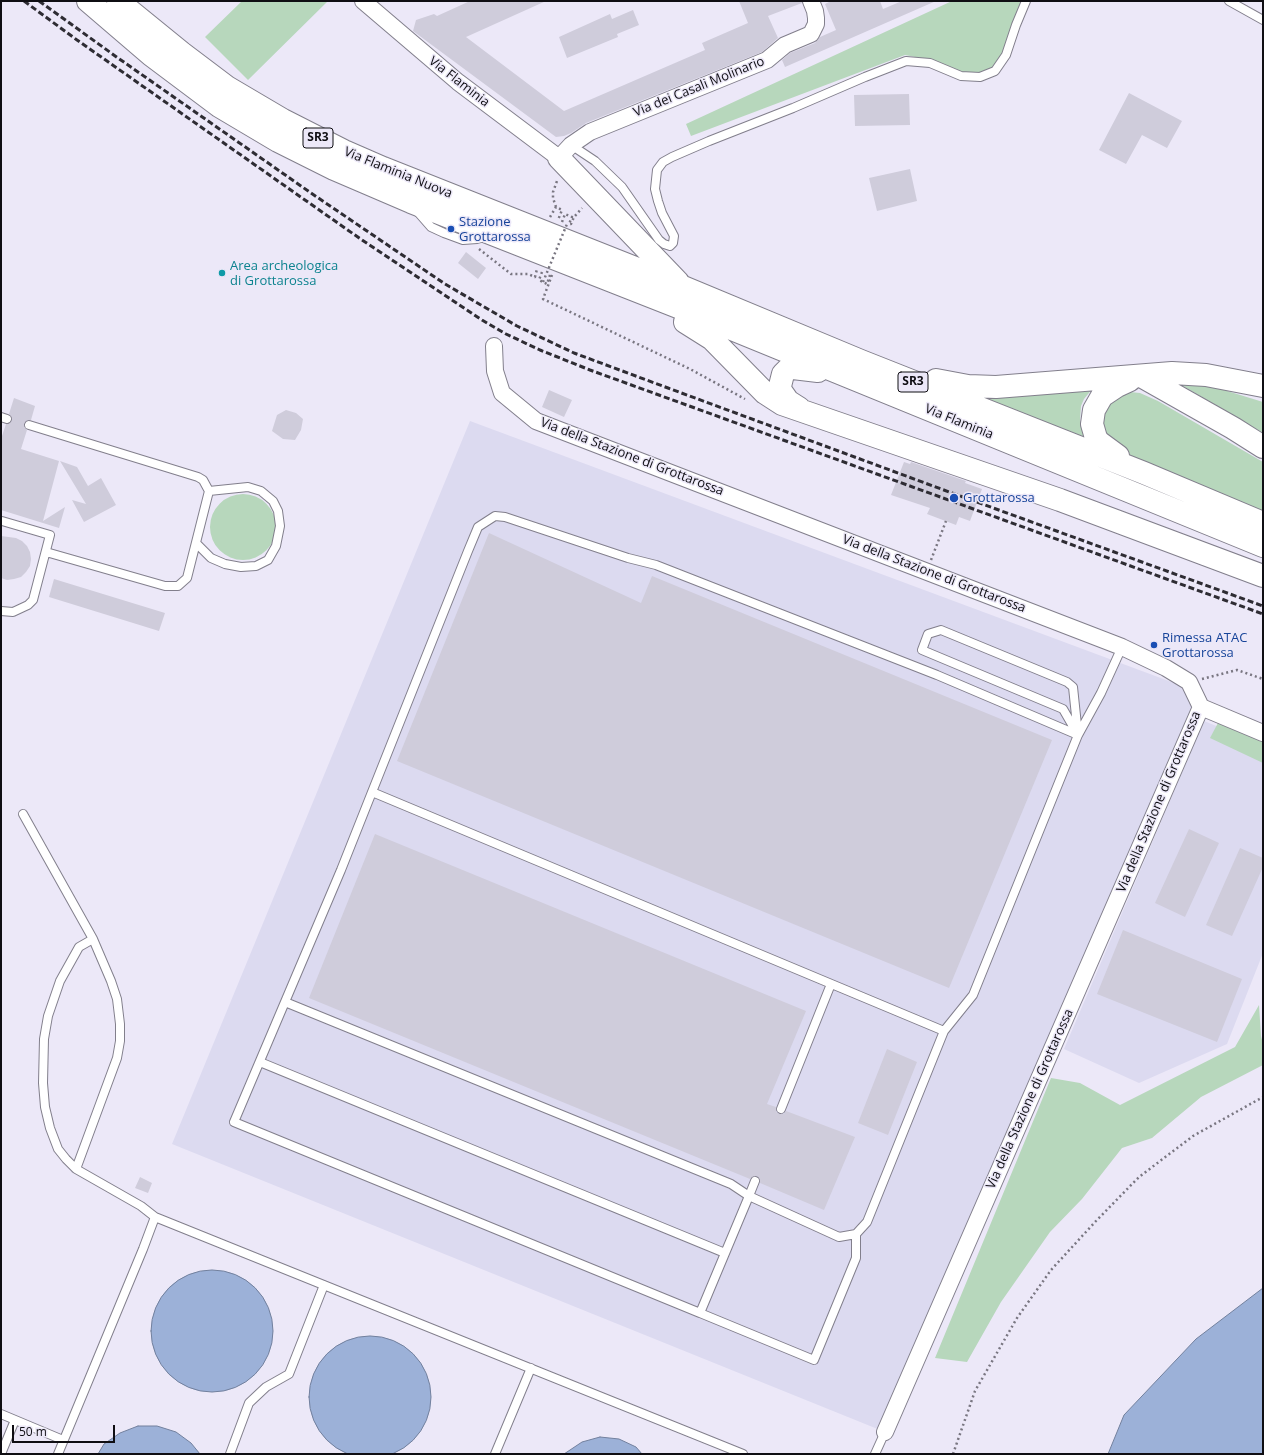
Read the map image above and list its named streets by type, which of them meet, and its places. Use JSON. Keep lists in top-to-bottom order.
{
  "streets": {
    "highway": ["Via Flaminia", "SR3", "Via Flaminia Nuova"],
    "street": ["Via dei Casali Molinario", "Via della Stazione di Grottarossa"]
  },
  "crossings": [
    ["Via Flaminia", "Via dei Casali Molinario"],
    ["Via Flaminia", "Via Flaminia Nuova"]
  ],
  "places": [
    "Stazione Grottarossa",
    "Area archeologica di Grottarossa",
    "Grottarossa",
    "Rimessa ATAC Grottarossa"
  ],
  "scale_bar": "50 m"
}
